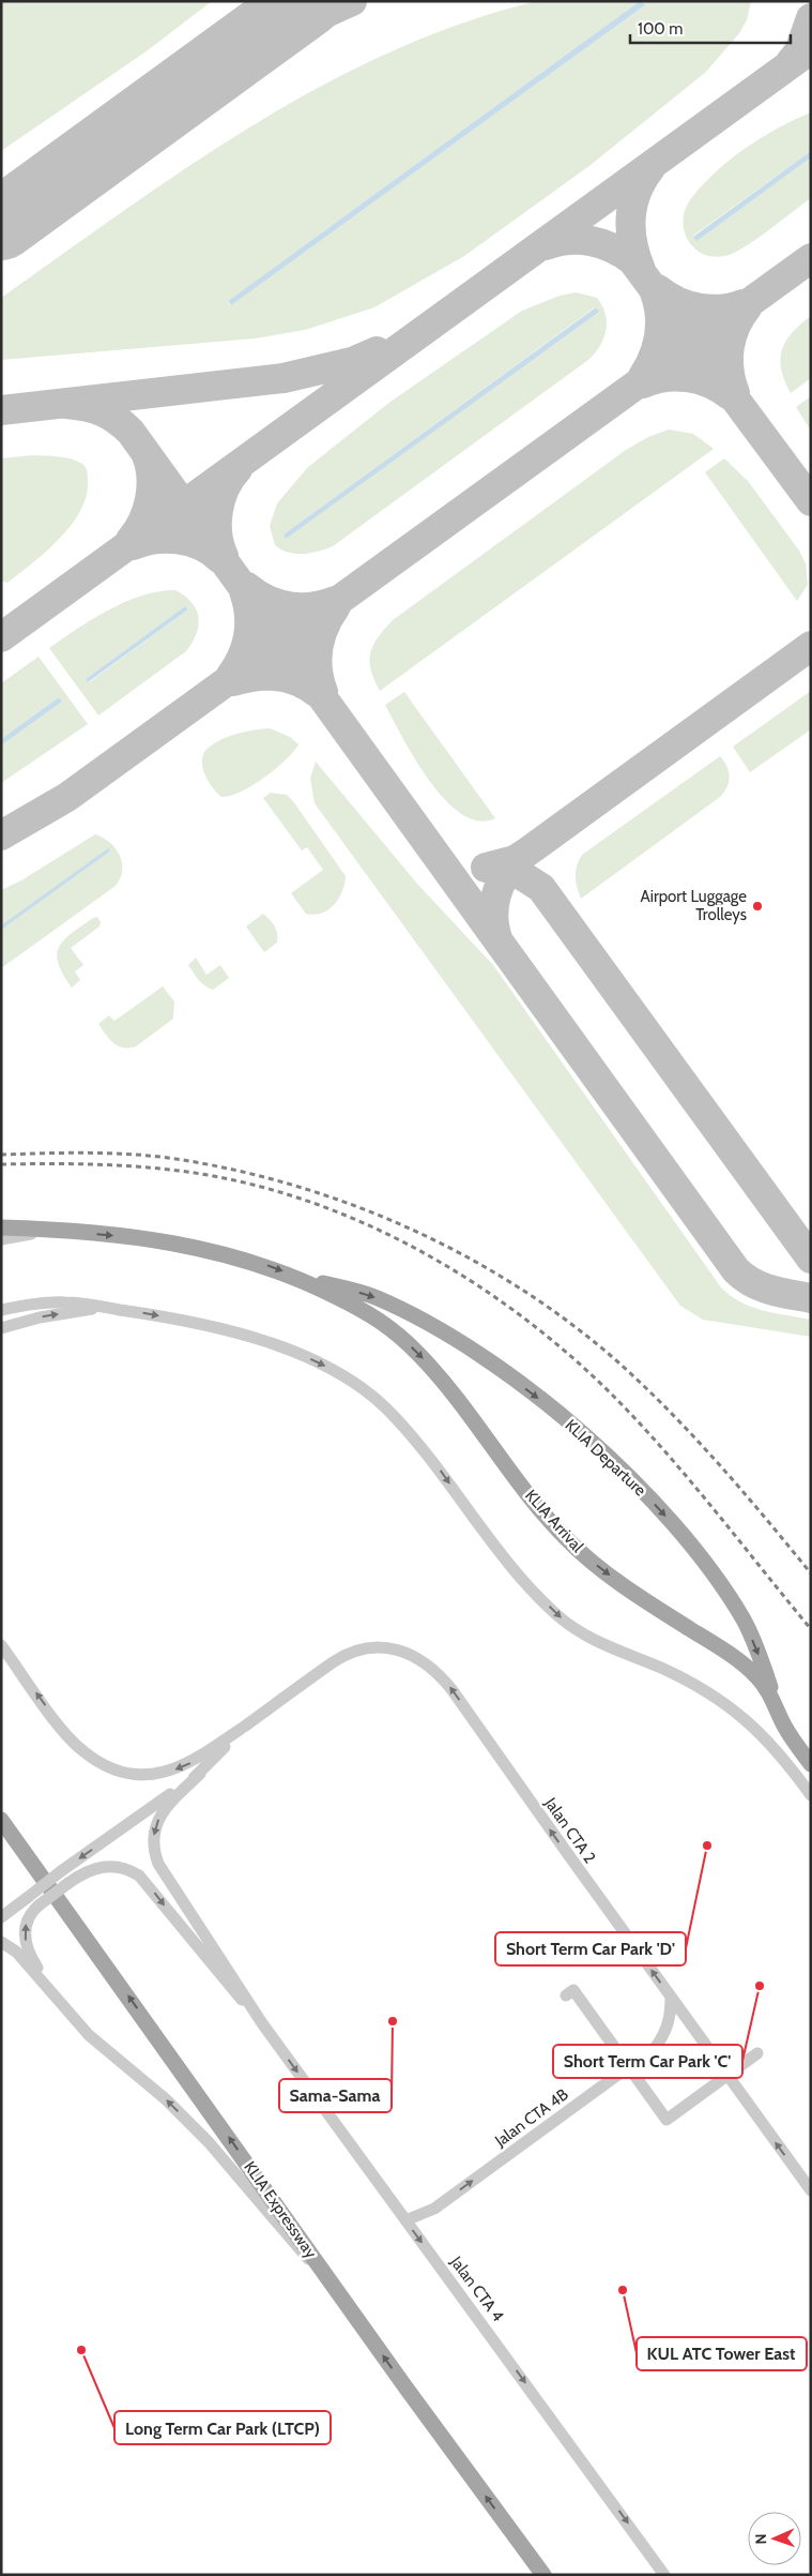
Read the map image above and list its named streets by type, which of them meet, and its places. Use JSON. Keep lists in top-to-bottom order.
{
  "streets": {
    "main road": ["KLIA Departure", "KLIA Arrival", "KLIA Expressway"],
    "street": ["Jalan CTA 2", "Jalan CTA 4B", "Jalan CTA 4"]
  },
  "crossings": [
    ["KLIA Departure", "KLIA Arrival"],
    ["Jalan CTA 2", "Jalan CTA 4B"],
    ["Jalan CTA 4B", "Jalan CTA 4"]
  ],
  "one_way": [
    "KLIA Departure",
    "KLIA Arrival",
    "Jalan CTA 2",
    "Jalan CTA 4B",
    "KLIA Expressway",
    "Jalan CTA 4"
  ],
  "places": [
    "Airport Luggage Trolleys",
    "Short Term Car Park 'D'",
    "Short Term Car Park 'C'",
    "Sama-Sama",
    "KUL ATC Tower East",
    "Long Term Car Park (LTCP)"
  ],
  "scale_bar": "100 m",
  "north": "left"
}
